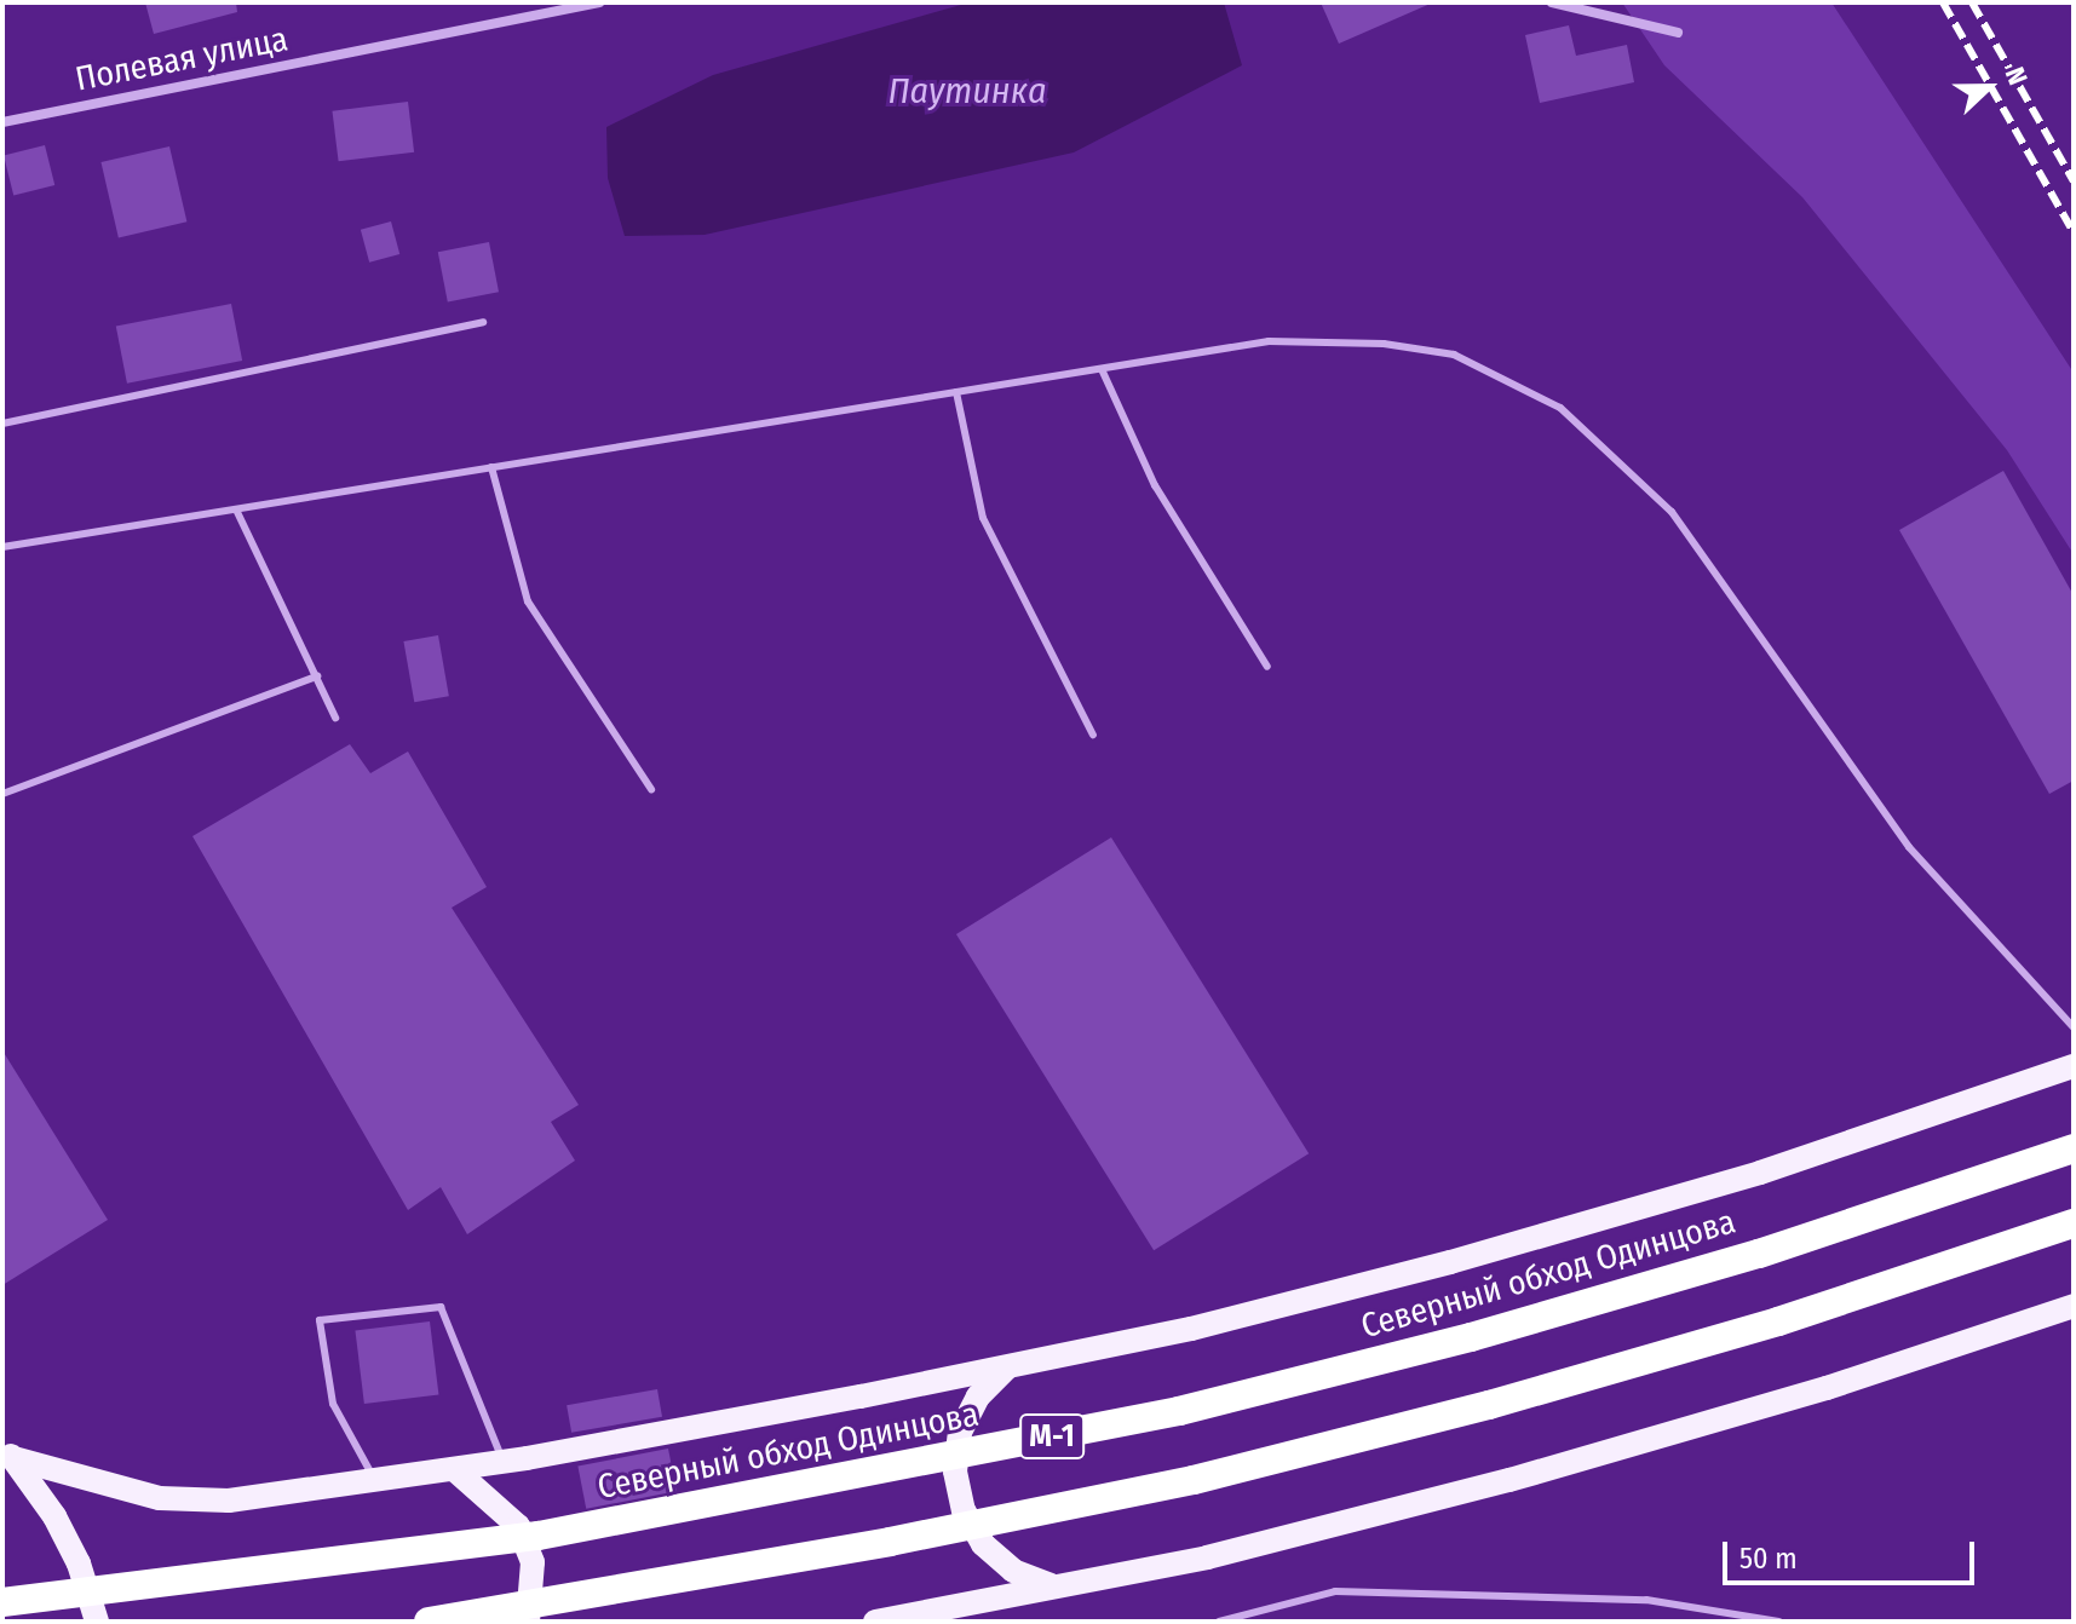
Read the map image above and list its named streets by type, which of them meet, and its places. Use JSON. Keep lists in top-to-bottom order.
{
  "streets": {
    "highway": ["Северный обход Одинцова", "М-1"],
    "street": ["Полевая улица"]
  },
  "water": ["Паутинка"],
  "scale_bar": "50 m",
  "north": "right"
}
